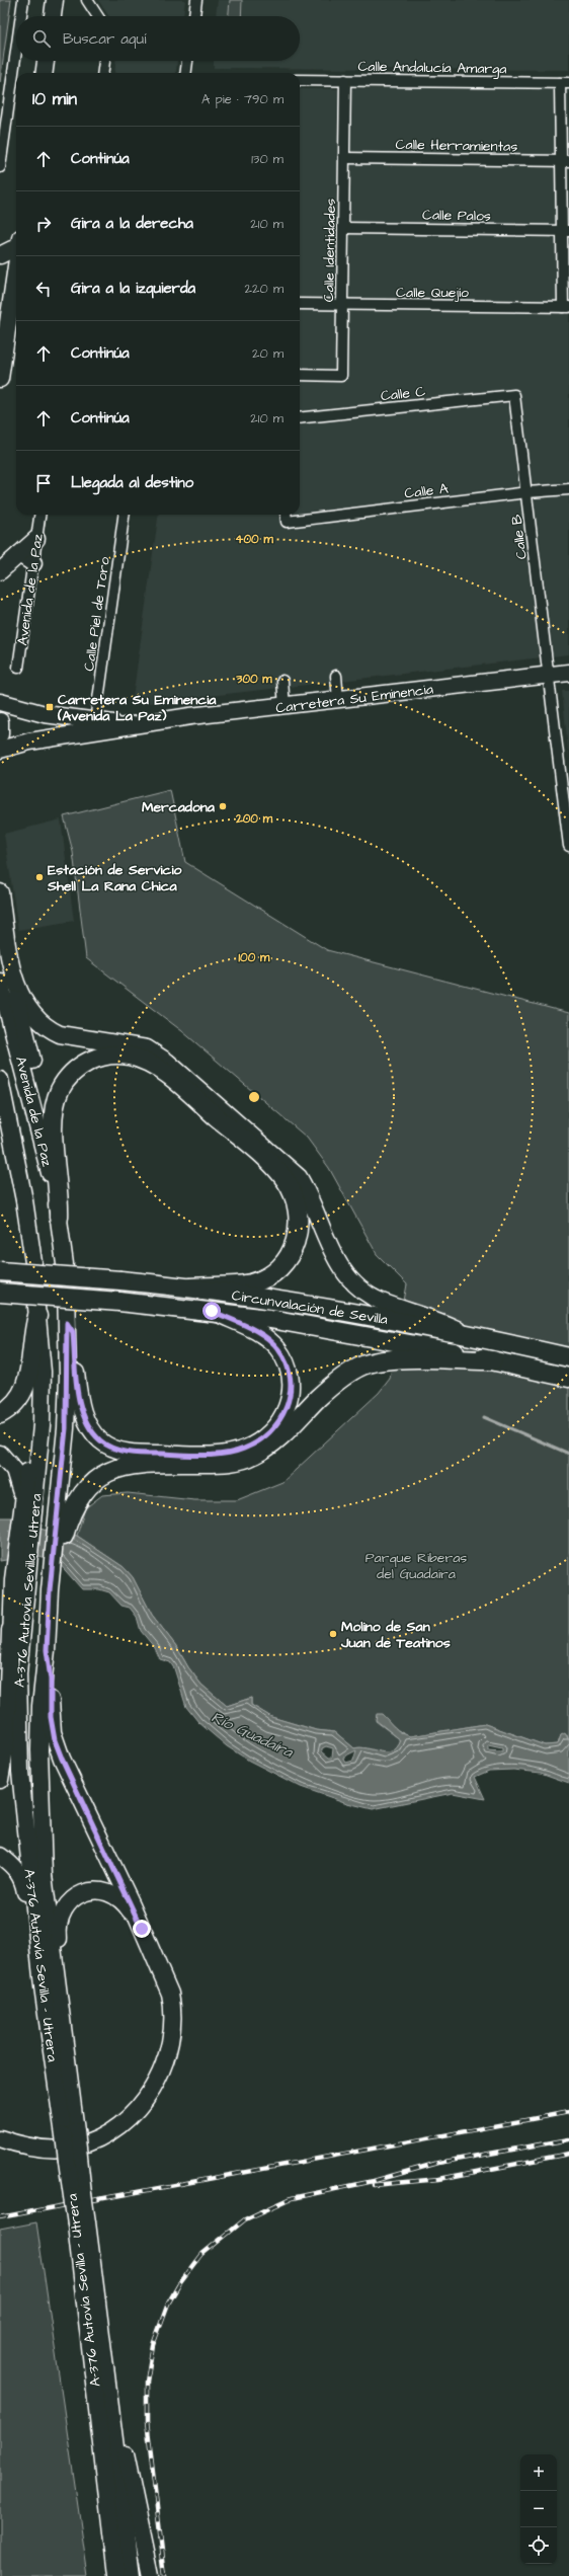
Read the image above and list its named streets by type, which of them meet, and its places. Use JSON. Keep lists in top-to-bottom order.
{
  "streets": {
    "highway": ["Circunvalación de Sevilla"],
    "main road": ["Avenida de la Paz", "Carretera Su Eminencia", "A-376 Autovía Sevilla - Utrera"],
    "street": [
      "Calle Andalucía Amarga",
      "Calle Herramientas",
      "Calle Palos",
      "Calle Identidades",
      "Calle Quejío",
      "Calle C",
      "Calle A",
      "Calle B",
      "Calle Piel de Toro"
    ]
  },
  "crossings": [
    ["Calle Andalucía Amarga", "Calle Identidades"],
    ["Calle Herramientas", "Calle Identidades"],
    ["Calle Palos", "Calle Identidades"],
    ["Calle Identidades", "Calle Quejío"],
    ["Calle C", "Calle B"],
    ["Calle A", "Calle B"],
    ["Calle B", "Carretera Su Eminencia"],
    ["Calle Piel de Toro", "Carretera Su Eminencia"]
  ],
  "water": ["Río Guadaíra"],
  "parks": ["Parque Riberas del Guadaira"],
  "places": {
    "transit": ["Carretera Su Eminencia (Avenida La Paz)"],
    "other": ["Mercadona", "Estación de Servicio Shell La Rana Chica", "Molino de San Juan de Teatinos"]
  },
  "page": {
    "search": "Buscar aquí",
    "heading": ["10 min", "A pie · 790 m"],
    "list": [
      ["Continúa", "130 m"],
      ["Gira a la derecha", "210 m"],
      ["Gira a la izquierda", "220 m"],
      ["Continúa", "20 m"],
      ["Continúa", "210 m"],
      "Llegada al destino"
    ],
    "map_buttons": ["+", "−"]
  },
  "rings": [
    "400 m",
    "300 m",
    "200 m",
    "100 m"
  ]
}
